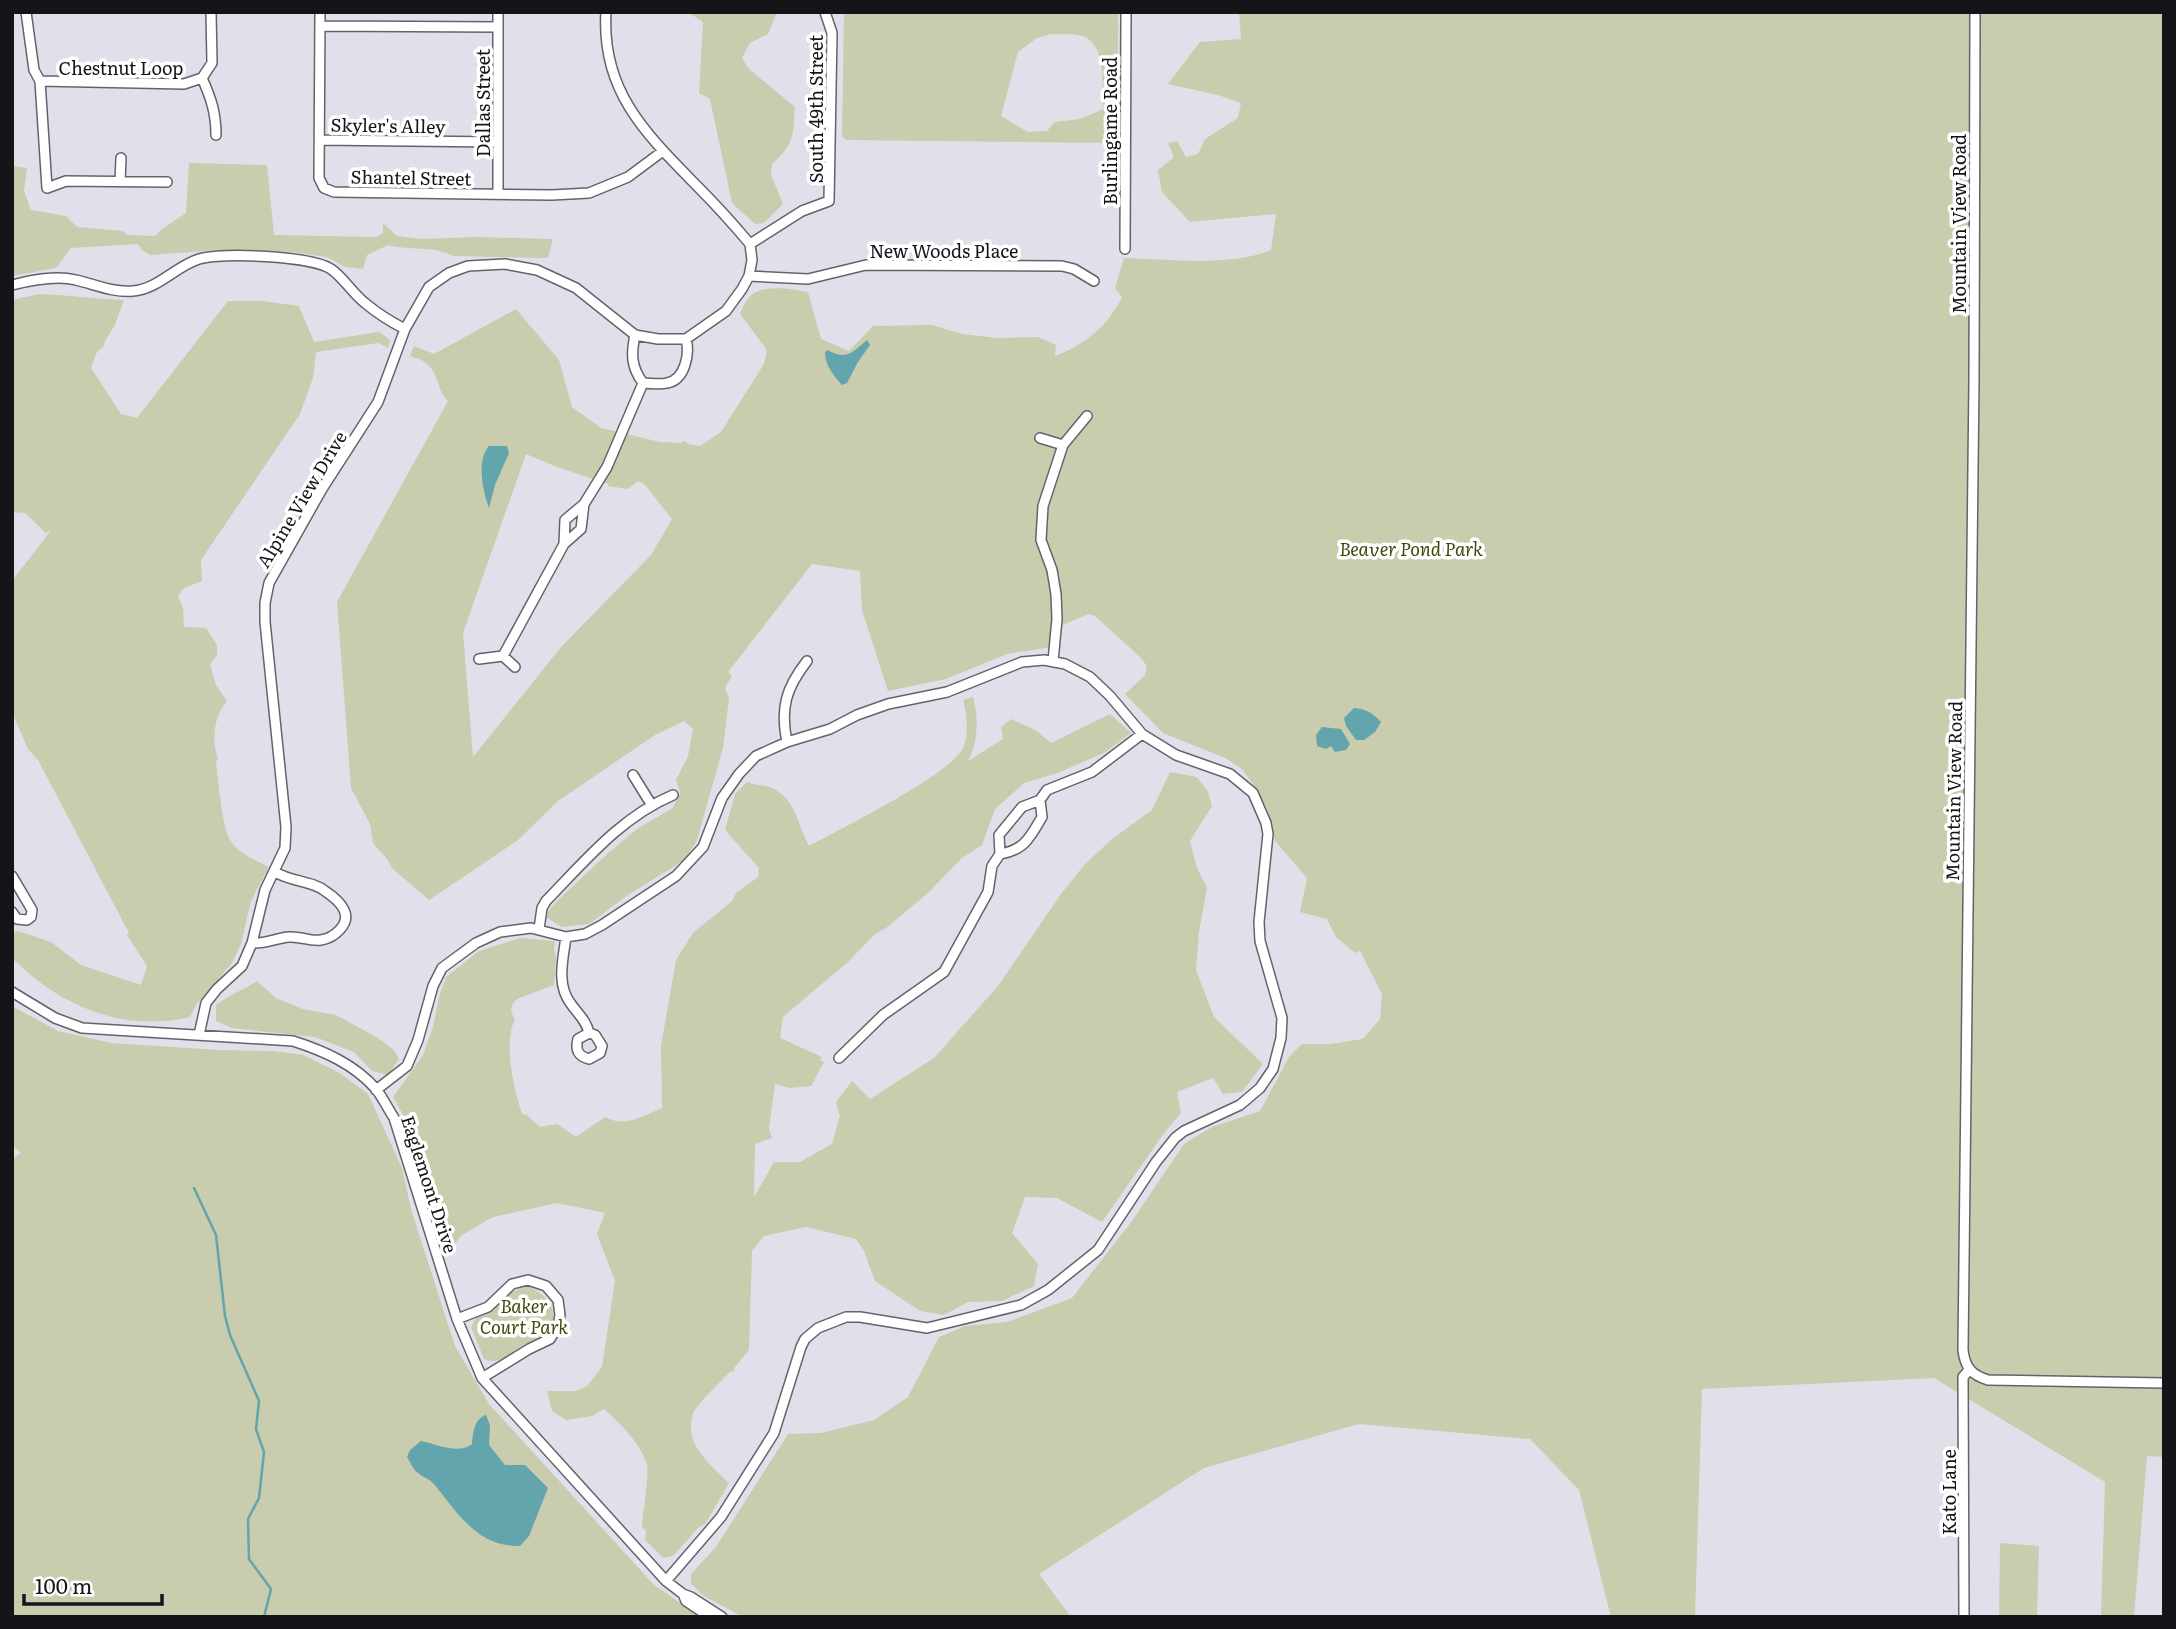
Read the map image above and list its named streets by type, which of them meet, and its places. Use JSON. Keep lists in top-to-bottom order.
{
  "streets": {
    "street": [
      "Chestnut Loop",
      "Dallas Street",
      "South 49th Street",
      "Skyler's Alley",
      "Burlingame Road",
      "Shantel Street",
      "Mountain View Road",
      "New Woods Place",
      "Alpine View Drive",
      "Eaglemont Drive",
      "Kato Lane"
    ]
  },
  "crossings": [
    ["Dallas Street", "Skyler's Alley"],
    ["Dallas Street", "Shantel Street"],
    ["Skyler's Alley", "Shantel Street"],
    ["Mountain View Road", "Kato Lane"],
    ["Alpine View Drive", "Eaglemont Drive"]
  ],
  "parks": ["Beaver Pond Park", "Baker Court Park"],
  "scale_bar": "100 m"
}
